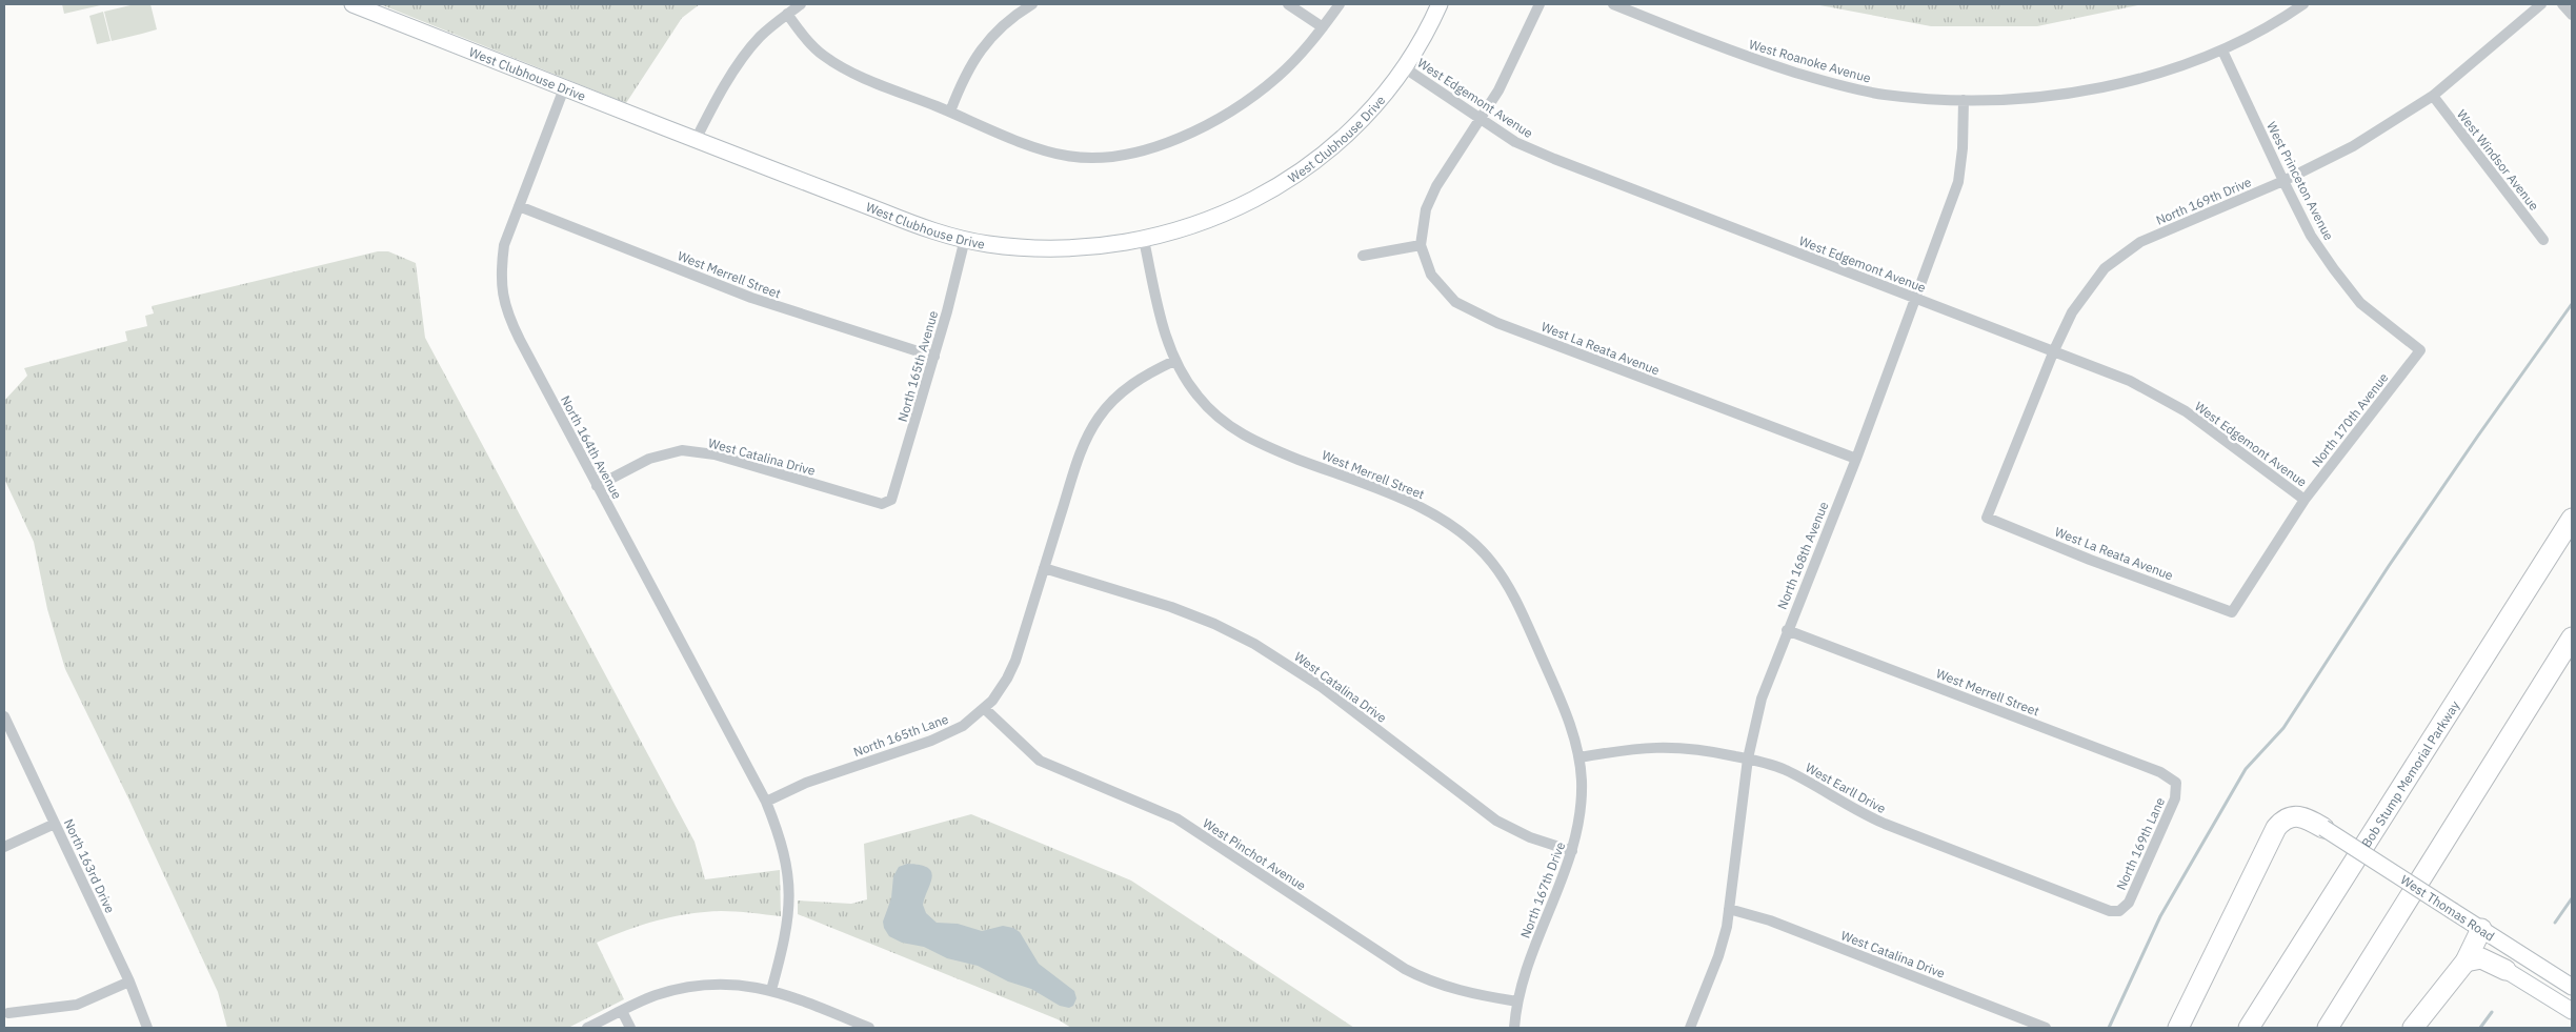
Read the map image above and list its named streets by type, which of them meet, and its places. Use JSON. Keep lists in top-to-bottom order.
{
  "streets": {
    "highway": ["Bob Stump Memorial Parkway"],
    "street": [
      "West Roanoke Avenue",
      "West Clubhouse Drive",
      "West Edgemont Avenue",
      "West Windsor Avenue",
      "West Princeton Avenue",
      "North 169th Drive",
      "West Merrell Street",
      "West La Reata Avenue",
      "North 165th Avenue",
      "North 170th Avenue",
      "North 164th Avenue",
      "West Catalina Drive",
      "North 168th Avenue",
      "North 165th Lane",
      "West Earll Drive",
      "North 169th Lane",
      "West Pinchot Avenue",
      "North 163rd Drive",
      "North 167th Drive",
      "West Thomas Road"
    ]
  },
  "crossings": [
    ["West Roanoke Avenue", "West Princeton Avenue"],
    ["West Roanoke Avenue", "North 168th Avenue"],
    ["West Clubhouse Drive", "West Edgemont Avenue"],
    ["West Clubhouse Drive", "West Merrell Street"],
    ["West Clubhouse Drive", "North 165th Avenue"],
    ["West Clubhouse Drive", "North 164th Avenue"],
    ["West Edgemont Avenue", "North 169th Drive"],
    ["West Edgemont Avenue", "North 170th Avenue"],
    ["West Edgemont Avenue", "North 168th Avenue"],
    ["West Windsor Avenue", "North 169th Drive"],
    ["West Princeton Avenue", "North 169th Drive"],
    ["West Princeton Avenue", "North 170th Avenue"],
    ["North 169th Drive", "West La Reata Avenue"],
    ["West Merrell Street", "North 165th Avenue"],
    ["West Merrell Street", "North 164th Avenue"],
    ["West Merrell Street", "North 168th Avenue"],
    ["West Merrell Street", "North 165th Lane"],
    ["West Merrell Street", "West Earll Drive"],
    ["West Merrell Street", "North 169th Lane"],
    ["West Merrell Street", "North 167th Drive"],
    ["West La Reata Avenue", "North 170th Avenue"],
    ["West La Reata Avenue", "North 168th Avenue"],
    ["North 165th Avenue", "West Catalina Drive"],
    ["North 164th Avenue", "West Catalina Drive"],
    ["North 164th Avenue", "North 165th Lane"],
    ["West Catalina Drive", "North 168th Avenue"],
    ["West Catalina Drive", "North 165th Lane"],
    ["West Catalina Drive", "North 167th Drive"],
    ["North 168th Avenue", "West Earll Drive"],
    ["North 165th Lane", "West Pinchot Avenue"],
    ["West Earll Drive", "North 169th Lane"],
    ["West Earll Drive", "North 167th Drive"],
    ["West Pinchot Avenue", "North 167th Drive"]
  ]
}
